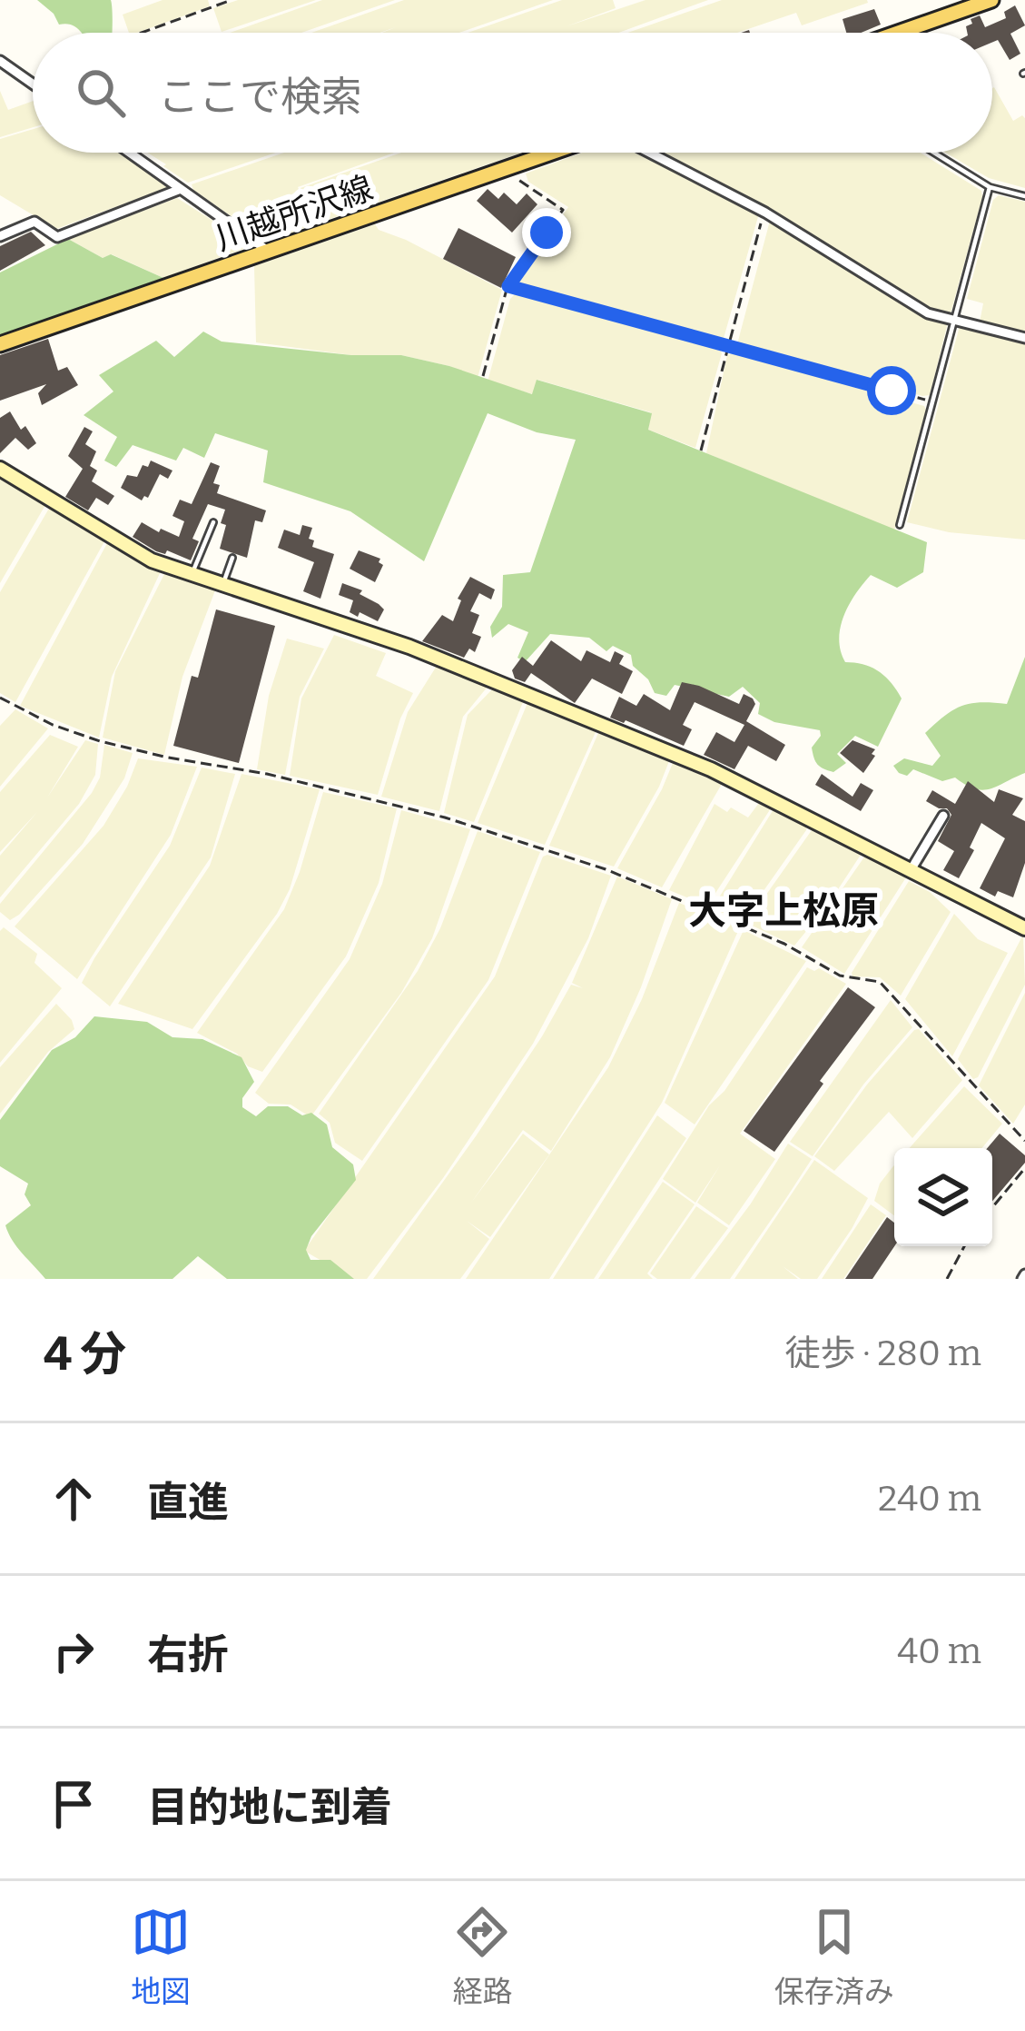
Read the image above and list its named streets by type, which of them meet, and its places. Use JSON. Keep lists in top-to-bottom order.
{
  "streets": {
    "main road": ["川越所沢線"]
  },
  "districts": ["大字上松原"],
  "page": {
    "search": "ここで検索",
    "heading": ["4 分", "徒歩 · 280 m"],
    "list": [
      ["直進", "240 m"],
      ["右折", "40 m"],
      "目的地に到着"
    ],
    "nav": ["地図", "経路", "保存済み"]
  }
}
